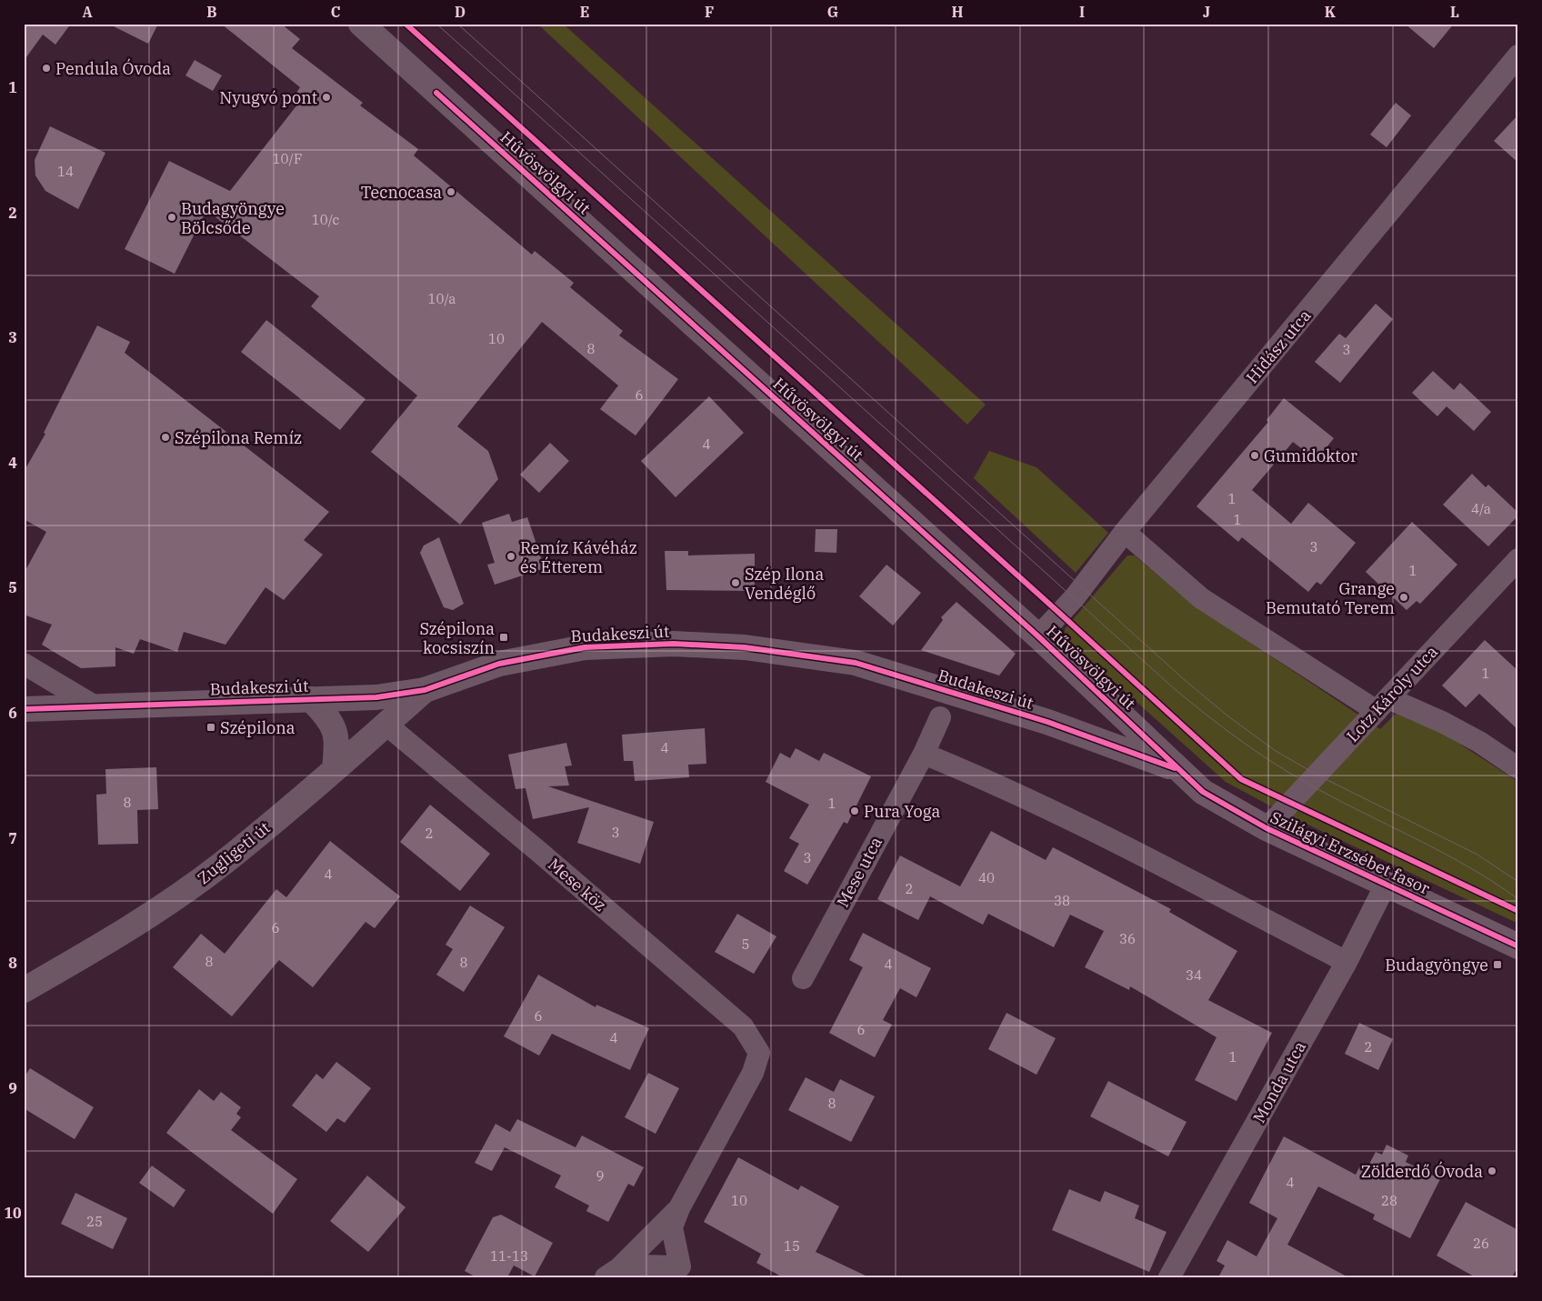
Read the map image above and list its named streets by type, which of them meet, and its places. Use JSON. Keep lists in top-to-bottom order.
{
  "streets": {
    "main road": [
      "Hűvösvölgyi út",
      "Budakeszi út",
      "Zugligeti út",
      "Szilágyi Erzsébet fasor"
    ],
    "street": [
      "Hidász utca",
      "Lotz Károly utca",
      "Mese utca",
      "Mese köz",
      "Monda utca"
    ]
  },
  "crossings": [
    ["Hűvösvölgyi út", "Hidász utca"],
    ["Hűvösvölgyi út", "Budakeszi út"],
    ["Hűvösvölgyi út", "Szilágyi Erzsébet fasor"],
    ["Budakeszi út", "Zugligeti út"],
    ["Budakeszi út", "Szilágyi Erzsébet fasor"],
    ["Lotz Károly utca", "Szilágyi Erzsébet fasor"],
    ["Zugligeti út", "Mese köz"],
    ["Szilágyi Erzsébet fasor", "Monda utca"]
  ],
  "places": {
    "other": [
      "Pendula Óvoda",
      "Nyugvó pont",
      "Tecnocasa",
      "Budagyöngye Bölcsőde",
      "Szépilona Remíz",
      "Gumidoktor",
      "Remíz Kávéház és Étterem",
      "Szép Ilona Vendéglő",
      "Grange Bemutató Terem",
      "Pura Yoga",
      "Zölderdő Óvoda"
    ],
    "transit": ["Szépilona kocsiszín", "Szépilona", "Budagyöngye"]
  },
  "house_numbers": [
    "10/F",
    "14",
    "10/c",
    "10/a",
    "10",
    "8",
    "3",
    "6",
    "4",
    "1",
    "4/a",
    "1",
    "3",
    "1",
    "1",
    "4",
    "8",
    "1",
    "3",
    "2",
    "3",
    "4",
    "40",
    "2",
    "38",
    "6",
    "36",
    "5",
    "8",
    "8",
    "4",
    "34",
    "6",
    "6",
    "4",
    "2",
    "1",
    "8",
    "9",
    "4",
    "10",
    "28",
    "25",
    "26",
    "15",
    "11-13"
  ],
  "grid": {
    "columns": [
      "A",
      "B",
      "C",
      "D",
      "E",
      "F",
      "G",
      "H",
      "I",
      "J",
      "K",
      "L"
    ],
    "rows": [
      "1",
      "2",
      "3",
      "4",
      "5",
      "6",
      "7",
      "8",
      "9",
      "10"
    ]
  }
}
